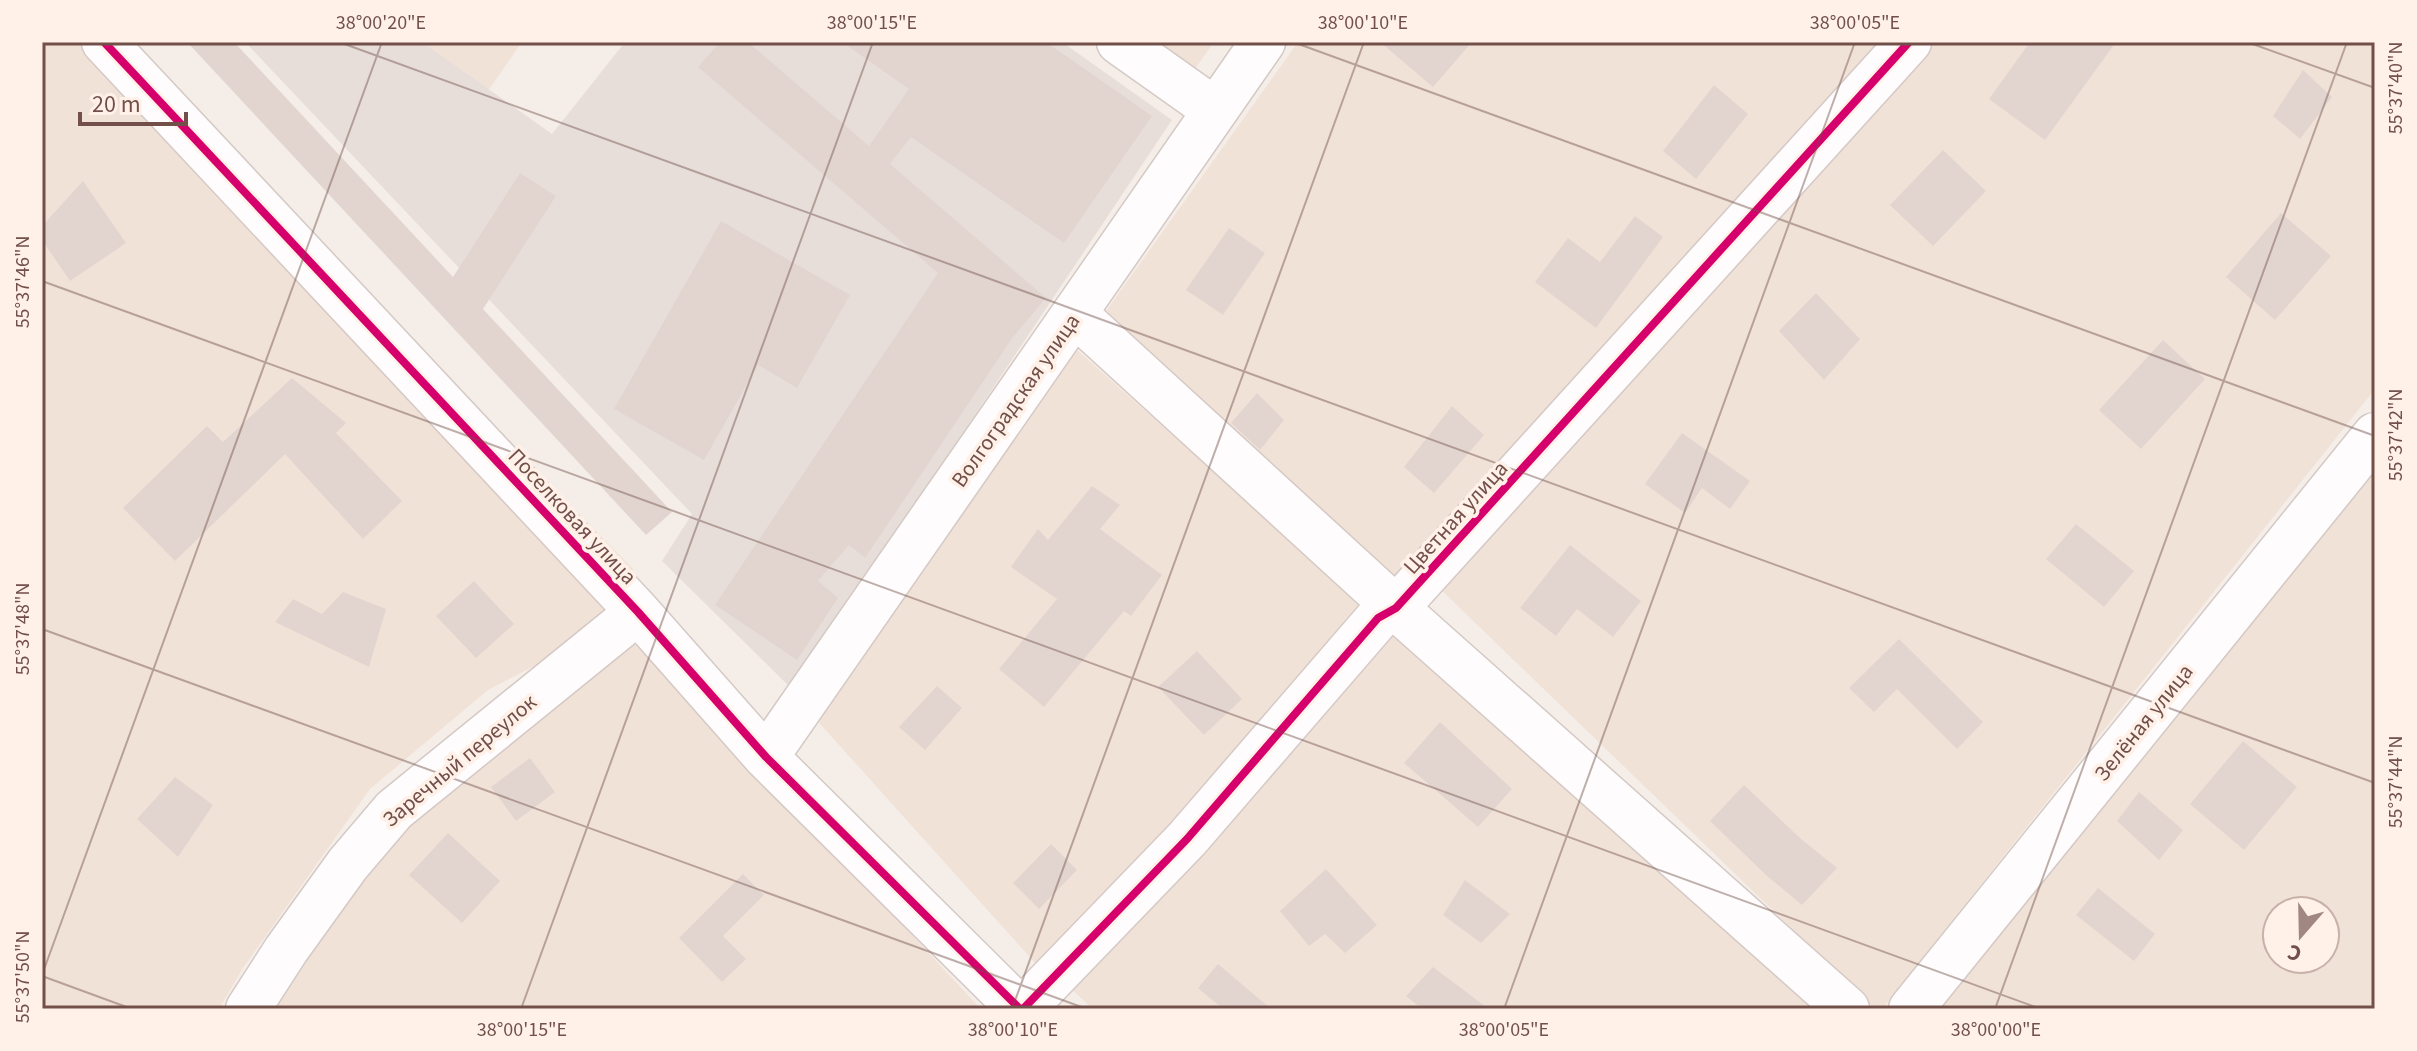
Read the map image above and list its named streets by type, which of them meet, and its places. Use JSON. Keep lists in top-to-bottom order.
{
  "streets": {
    "street": [
      "Волгоградская улица",
      "Поселковая улица",
      "Цветная улица",
      "Зелёная улица",
      "Заречный переулок"
    ]
  },
  "crossings": [
    ["Волгоградская улица", "Поселковая улица"],
    ["Поселковая улица", "Цветная улица"],
    ["Поселковая улица", "Заречный переулок"]
  ],
  "scale_bar": "20 m",
  "north": "bottom",
  "coordinates": [
    "38°00'20\"E",
    "38°00'15\"E",
    "38°00'10\"E",
    "38°00'05\"E",
    "55°37'40\"N",
    "55°37'46\"N",
    "55°37'42\"N",
    "55°37'48\"N",
    "55°37'44\"N",
    "55°37'50\"N",
    "38°00'00\"E"
  ]
}
